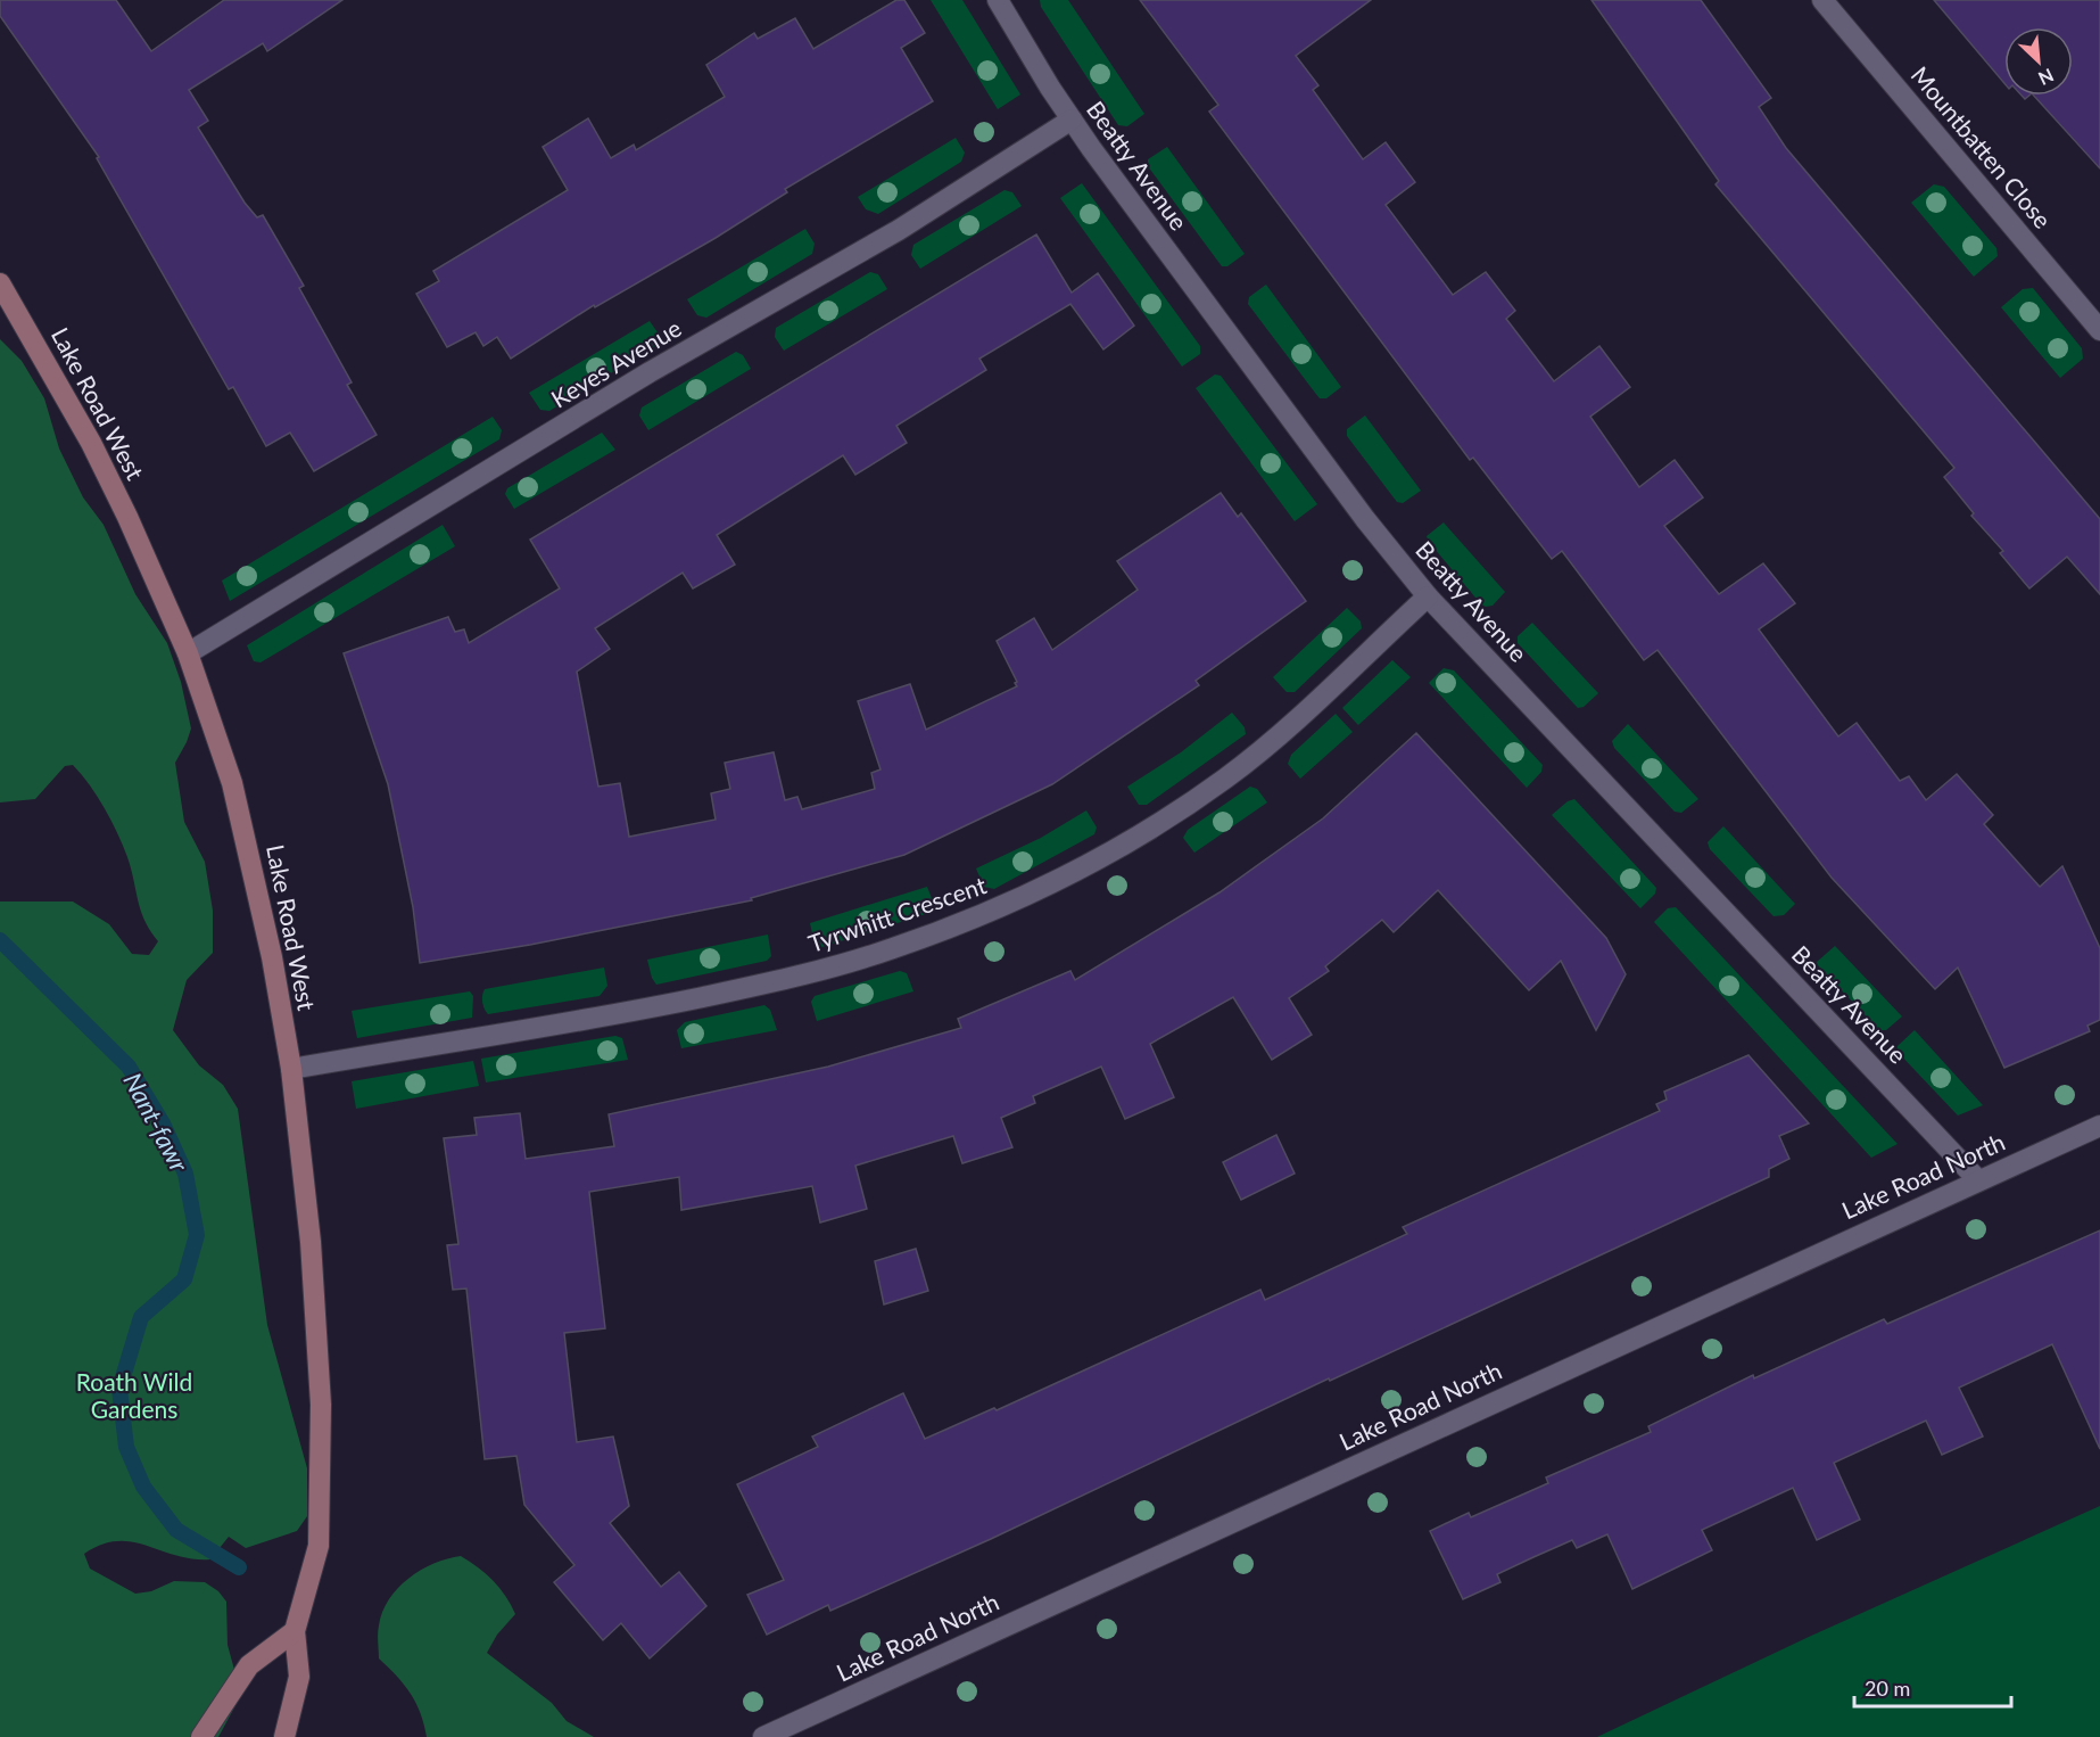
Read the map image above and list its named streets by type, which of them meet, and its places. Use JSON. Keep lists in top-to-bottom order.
{
  "streets": {
    "street": [
      "Mountbatten Close",
      "Beatty Avenue",
      "Keyes Avenue",
      "Lake Road West",
      "Tyrwhitt Crescent",
      "Lake Road North"
    ]
  },
  "crossings": [
    ["Beatty Avenue", "Keyes Avenue"],
    ["Beatty Avenue", "Tyrwhitt Crescent"],
    ["Beatty Avenue", "Lake Road North"],
    ["Keyes Avenue", "Lake Road West"],
    ["Lake Road West", "Tyrwhitt Crescent"]
  ],
  "water": ["Nant-fawr"],
  "parks": ["Roath Wild Gardens"],
  "scale_bar": "20 m",
  "north": "bottom right"
}
